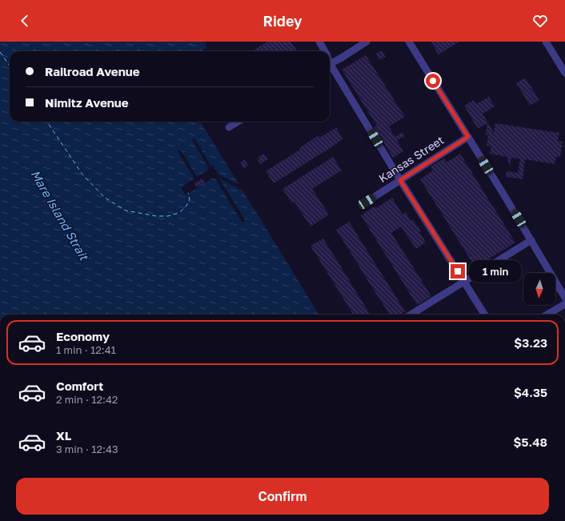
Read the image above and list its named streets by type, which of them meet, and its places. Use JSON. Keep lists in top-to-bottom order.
{
  "streets": {
    "street": ["Kansas Street"]
  },
  "water": ["Mare Island Strait"],
  "north": "bottom",
  "page": {
    "header": "Ridey",
    "banner": ["Railroad Avenue", "Nimitz Avenue"],
    "bubble": "1 min",
    "list": [
      {
        "name": "Economy",
        "note": "1 min · 12:41",
        "value": "$3.23"
      },
      {
        "name": "Comfort",
        "note": "2 min · 12:42",
        "value": "$4.35"
      },
      {
        "name": "XL",
        "note": "3 min · 12:43",
        "value": "$5.48"
      }
    ],
    "buttons": "Confirm"
  }
}
